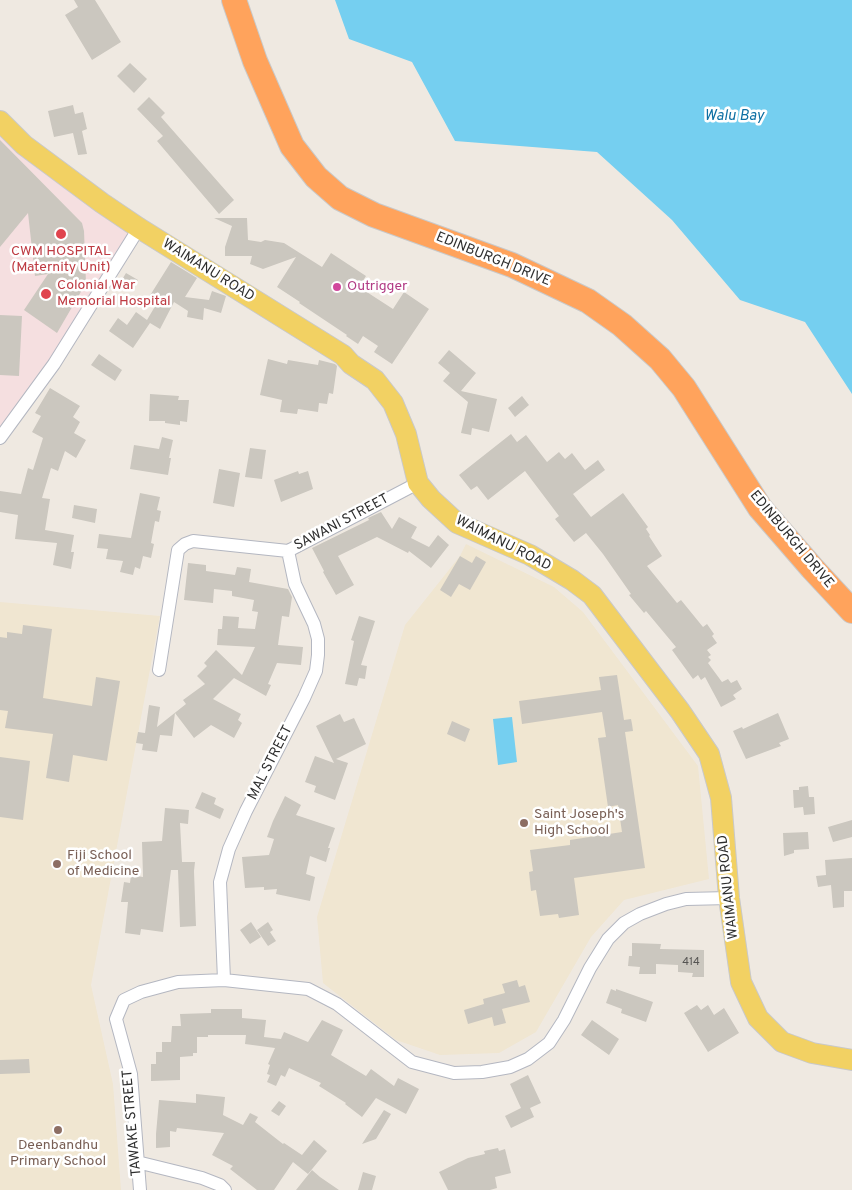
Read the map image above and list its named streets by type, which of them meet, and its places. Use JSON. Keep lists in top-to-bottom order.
{
  "streets": {
    "highway": ["EDINBURGH DRIVE"],
    "main road": ["WAIMANU ROAD"],
    "street": ["SAWANI STREET", "MAL STREET", "TAWAKE STREET"]
  },
  "crossings": [
    ["WAIMANU ROAD", "SAWANI STREET"],
    ["SAWANI STREET", "MAL STREET"],
    ["MAL STREET", "TAWAKE STREET"]
  ],
  "water": ["Walu Bay"],
  "places": [
    "CWM HOSPITAL (Maternity Unit)",
    "Outrigger",
    "Colonial War Memorial Hospital",
    "Saint Joseph's High School",
    "Fiji School of Medicine",
    "Deenbandhu Primary School"
  ],
  "house_numbers": ["414"]
}
